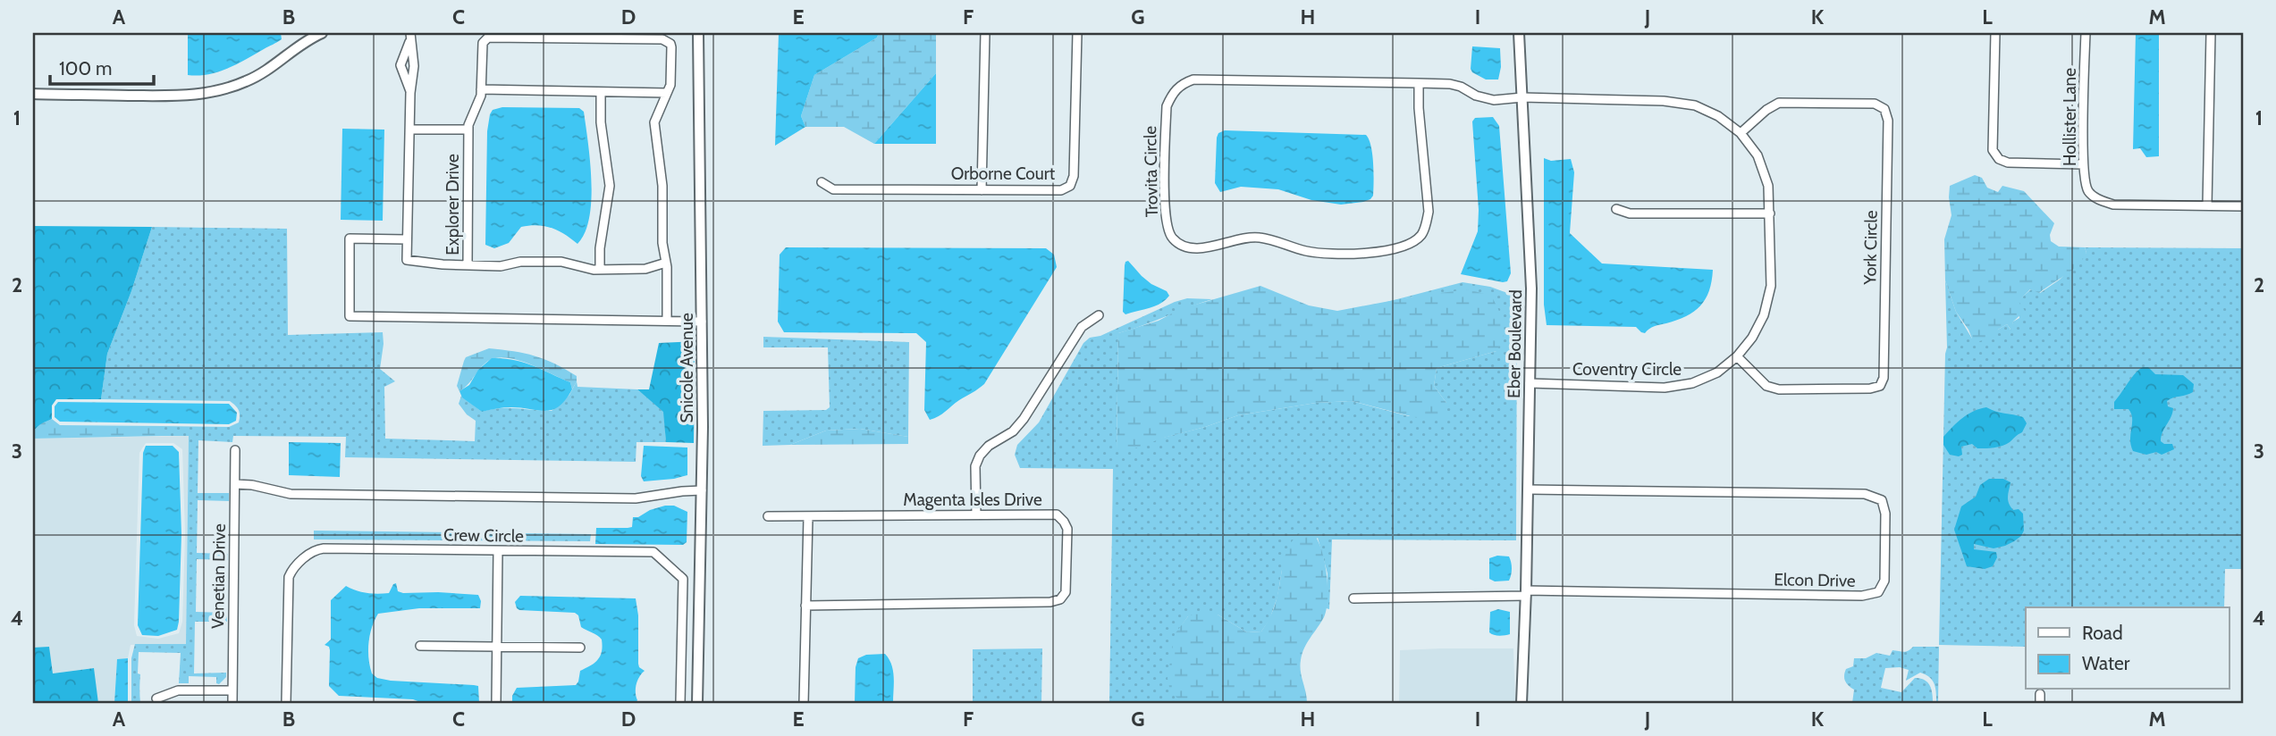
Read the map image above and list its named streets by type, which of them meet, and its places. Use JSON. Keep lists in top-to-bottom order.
{
  "streets": {
    "street": [
      "Hollister Lane",
      "Trovita Circle",
      "Orborne Court",
      "Explorer Drive",
      "York Circle",
      "Eber Boulevard",
      "Snicole Avenue",
      "Coventry Circle",
      "Magenta Isles Drive",
      "Crew Circle",
      "Venetian Drive",
      "Elcon Drive"
    ]
  },
  "crossings": [
    ["Trovita Circle", "Eber Boulevard"],
    ["Trovita Circle", "Coventry Circle"],
    ["York Circle", "Coventry Circle"],
    ["Eber Boulevard", "Coventry Circle"],
    ["Eber Boulevard", "Elcon Drive"]
  ],
  "legend": ["Road", "Water"],
  "scale_bar": "100 m",
  "grid": {
    "columns": [
      "A",
      "B",
      "C",
      "D",
      "E",
      "F",
      "G",
      "H",
      "I",
      "J",
      "K",
      "L",
      "M"
    ],
    "rows": [
      "1",
      "2",
      "3",
      "4"
    ]
  }
}
